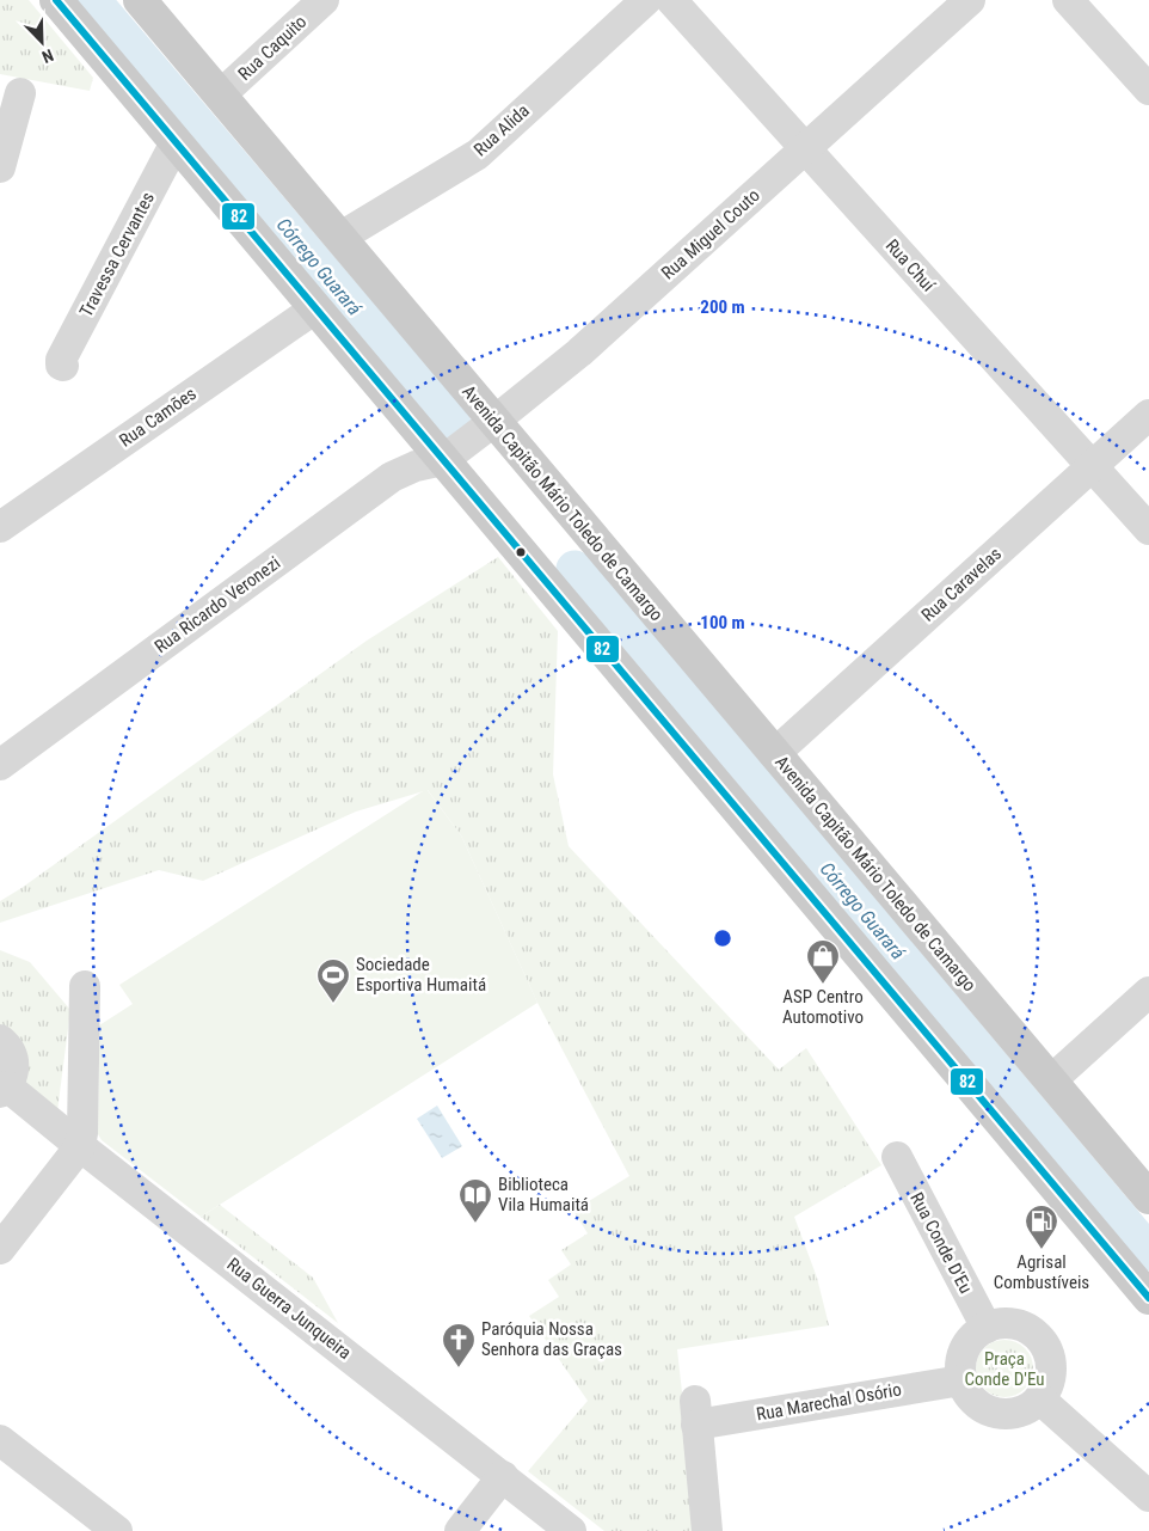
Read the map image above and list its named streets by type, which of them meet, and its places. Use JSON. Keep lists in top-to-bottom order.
{
  "streets": {
    "main road": ["Avenida Capitão Mário Toledo de Camargo"],
    "street": [
      "Rua Caquito",
      "Rua Alida",
      "Rua Miguel Couto",
      "Travessa Cervantes",
      "Rua Chuí",
      "Rua Camões",
      "Rua Caravelas",
      "Rua Ricardo Veronezi",
      "Rua Conde D'Eu",
      "Rua Guerra Junqueira",
      "Rua Marechal Osório"
    ]
  },
  "crossings": [
    ["Rua Caquito", "Avenida Capitão Mário Toledo de Camargo"],
    ["Rua Alida", "Avenida Capitão Mário Toledo de Camargo"],
    ["Rua Miguel Couto", "Rua Chuí"],
    ["Rua Miguel Couto", "Avenida Capitão Mário Toledo de Camargo"],
    ["Rua Miguel Couto", "Rua Ricardo Veronezi"],
    ["Rua Chuí", "Rua Caravelas"],
    ["Avenida Capitão Mário Toledo de Camargo", "Rua Caravelas"],
    ["Rua Conde D'Eu", "Rua Marechal Osório"]
  ],
  "water": ["Córrego Guarará"],
  "parks": ["Praça Conde D'Eu"],
  "places": {
    "shop": ["ASP Centro Automotivo"],
    "sports": ["Sociedade Esportiva Humaitá"],
    "library": ["Biblioteca Vila Humaitá"],
    "fuel station": ["Agrisal Combustíveis"],
    "church": ["Paróquia Nossa Senhora das Graças"]
  },
  "lines": ["transit line 82"],
  "north": "bottom right",
  "rings": ["200 m", "100 m"]
}
